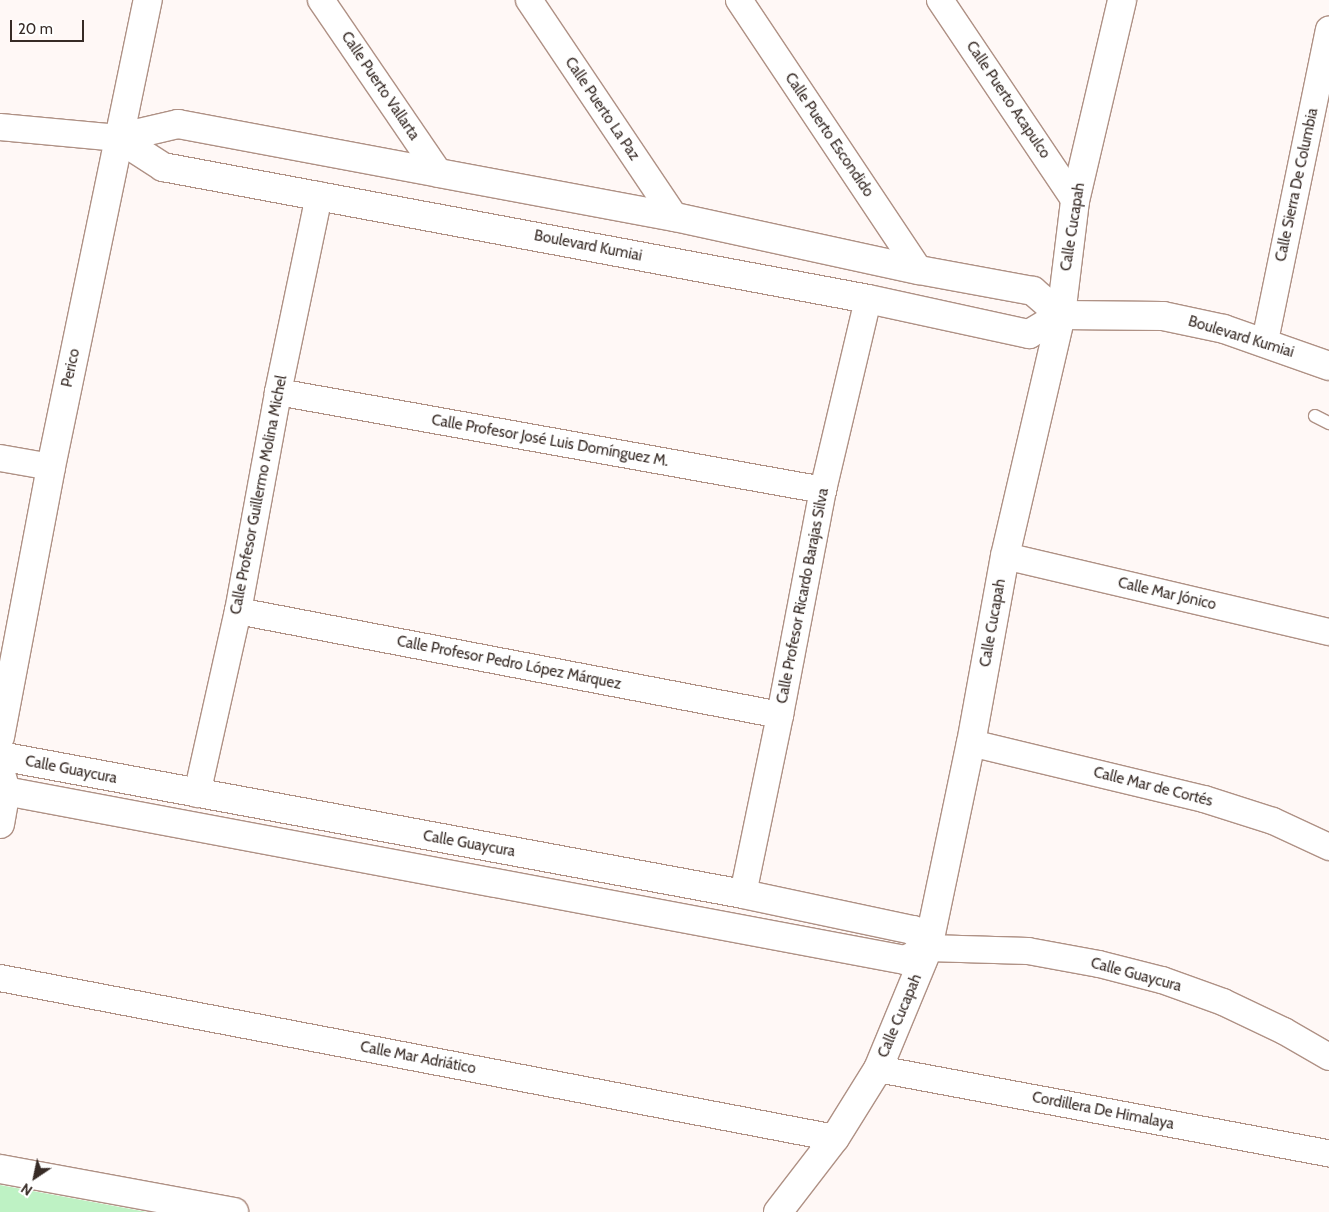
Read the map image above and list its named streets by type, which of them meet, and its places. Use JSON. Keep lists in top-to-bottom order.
{
  "streets": {
    "street": [
      "Calle Puerto Vallarta",
      "Calle Puerto Acapulco",
      "Calle Puerto La Paz",
      "Calle Puerto Escondido",
      "Calle Sierra De Columbia",
      "Calle Cucapah",
      "Boulevard Kumiai",
      "Perico",
      "Calle Profesor José Luis Domínguez M.",
      "Calle Profesor Guillermo Molina Michel",
      "Calle Mar Jónico",
      "Calle Profesor Ricardo Barajas Silva",
      "Calle Profesor Pedro López Márquez",
      "Calle Guaycura",
      "Calle Mar de Cortés",
      "Calle Mar Adriático",
      "Cordillera De Himalaya"
    ]
  },
  "crossings": [
    ["Calle Puerto Vallarta", "Boulevard Kumiai"],
    ["Calle Puerto Acapulco", "Calle Cucapah"],
    ["Calle Puerto La Paz", "Boulevard Kumiai"],
    ["Calle Puerto Escondido", "Boulevard Kumiai"],
    ["Calle Sierra De Columbia", "Boulevard Kumiai"],
    ["Calle Cucapah", "Boulevard Kumiai"],
    ["Calle Cucapah", "Calle Mar Jónico"],
    ["Calle Cucapah", "Calle Guaycura"],
    ["Calle Cucapah", "Calle Mar de Cortés"],
    ["Calle Cucapah", "Calle Mar Adriático"],
    ["Calle Cucapah", "Cordillera De Himalaya"],
    ["Boulevard Kumiai", "Perico"],
    ["Boulevard Kumiai", "Calle Profesor Guillermo Molina Michel"],
    ["Boulevard Kumiai", "Calle Profesor Ricardo Barajas Silva"],
    ["Calle Profesor José Luis Domínguez M.", "Calle Profesor Guillermo Molina Michel"],
    ["Calle Profesor José Luis Domínguez M.", "Calle Profesor Ricardo Barajas Silva"],
    ["Calle Profesor Guillermo Molina Michel", "Calle Profesor Pedro López Márquez"],
    ["Calle Profesor Guillermo Molina Michel", "Calle Guaycura"],
    ["Calle Profesor Ricardo Barajas Silva", "Calle Profesor Pedro López Márquez"],
    ["Calle Profesor Ricardo Barajas Silva", "Calle Guaycura"]
  ],
  "scale_bar": "20 m",
  "north": "bottom left"
}
